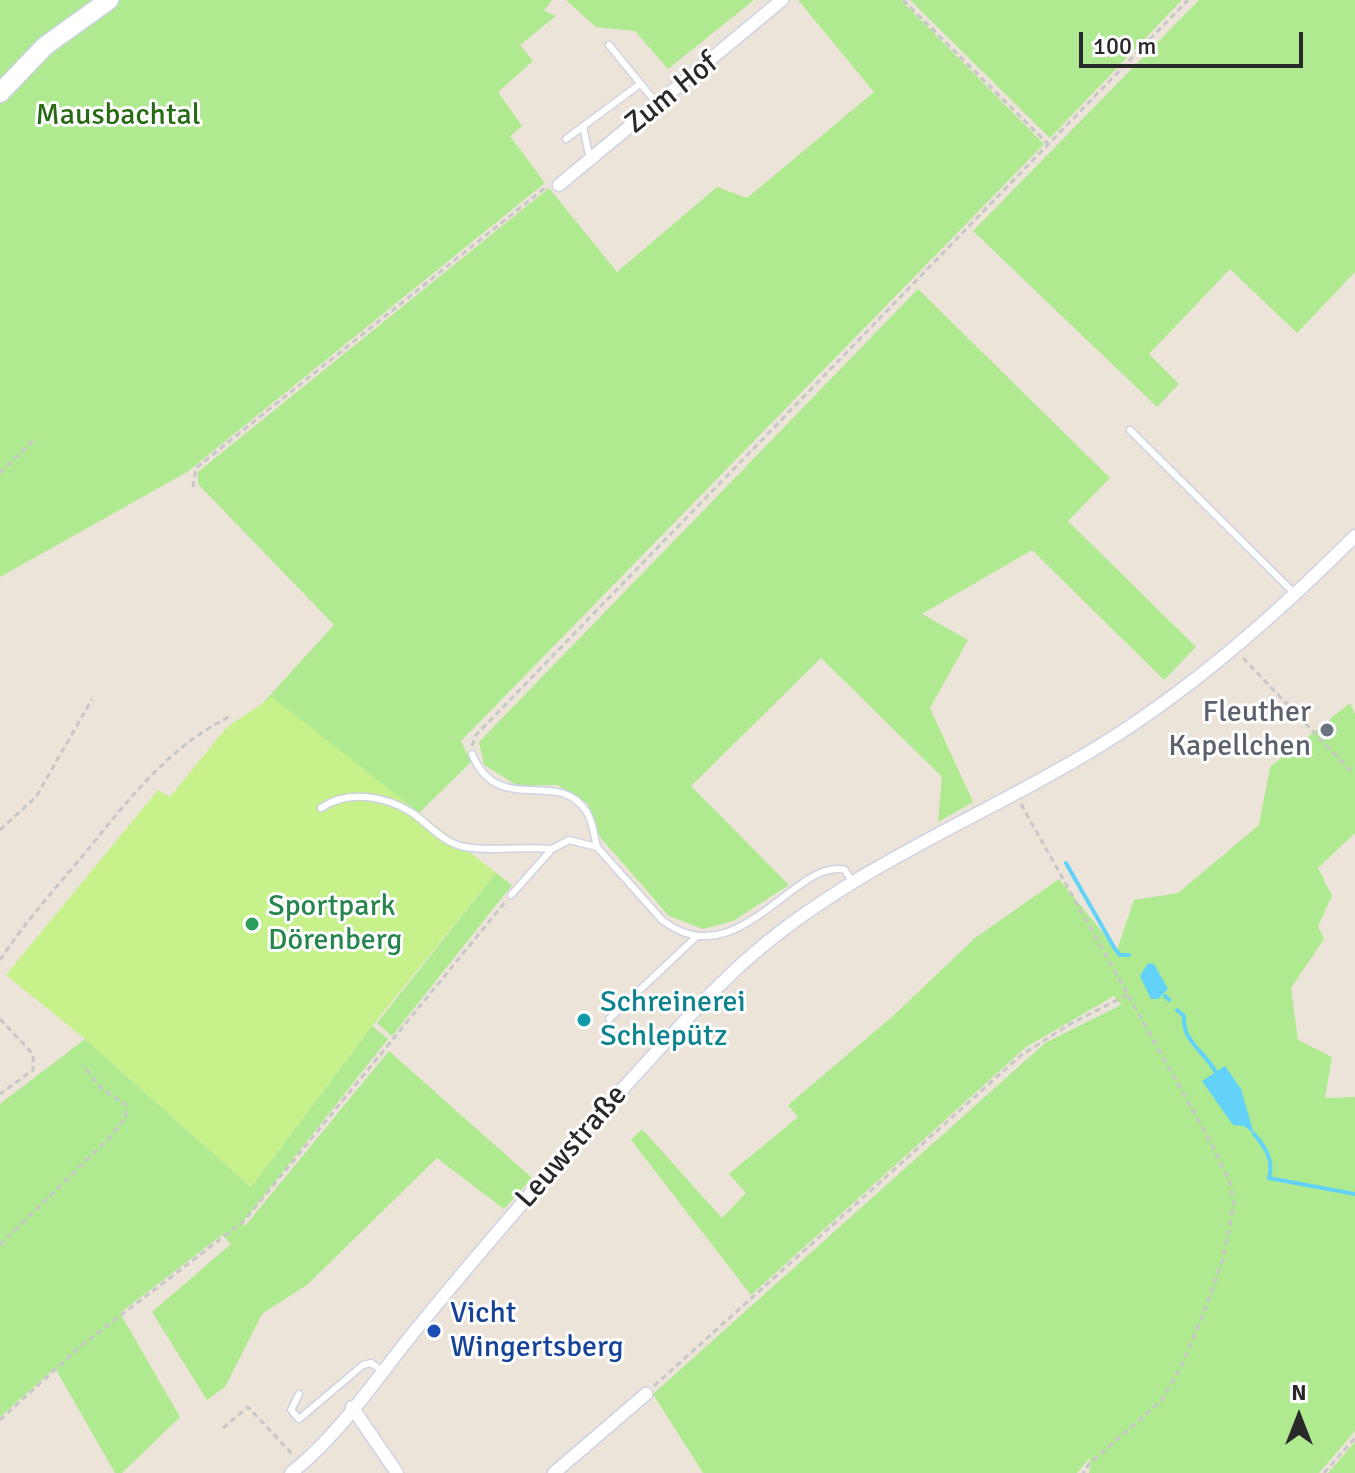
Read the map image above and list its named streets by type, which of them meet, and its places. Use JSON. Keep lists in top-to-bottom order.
{
  "streets": {
    "street": ["Zum Hof", "Leuwstraße"]
  },
  "parks": ["Mausbachtal"],
  "places": [
    "Fleuther Kapellchen",
    "Sportpark Dörenberg",
    "Schreinerei Schlepütz",
    "Vicht Wingertsberg"
  ],
  "scale_bar": "100 m",
  "north": "top"
}
